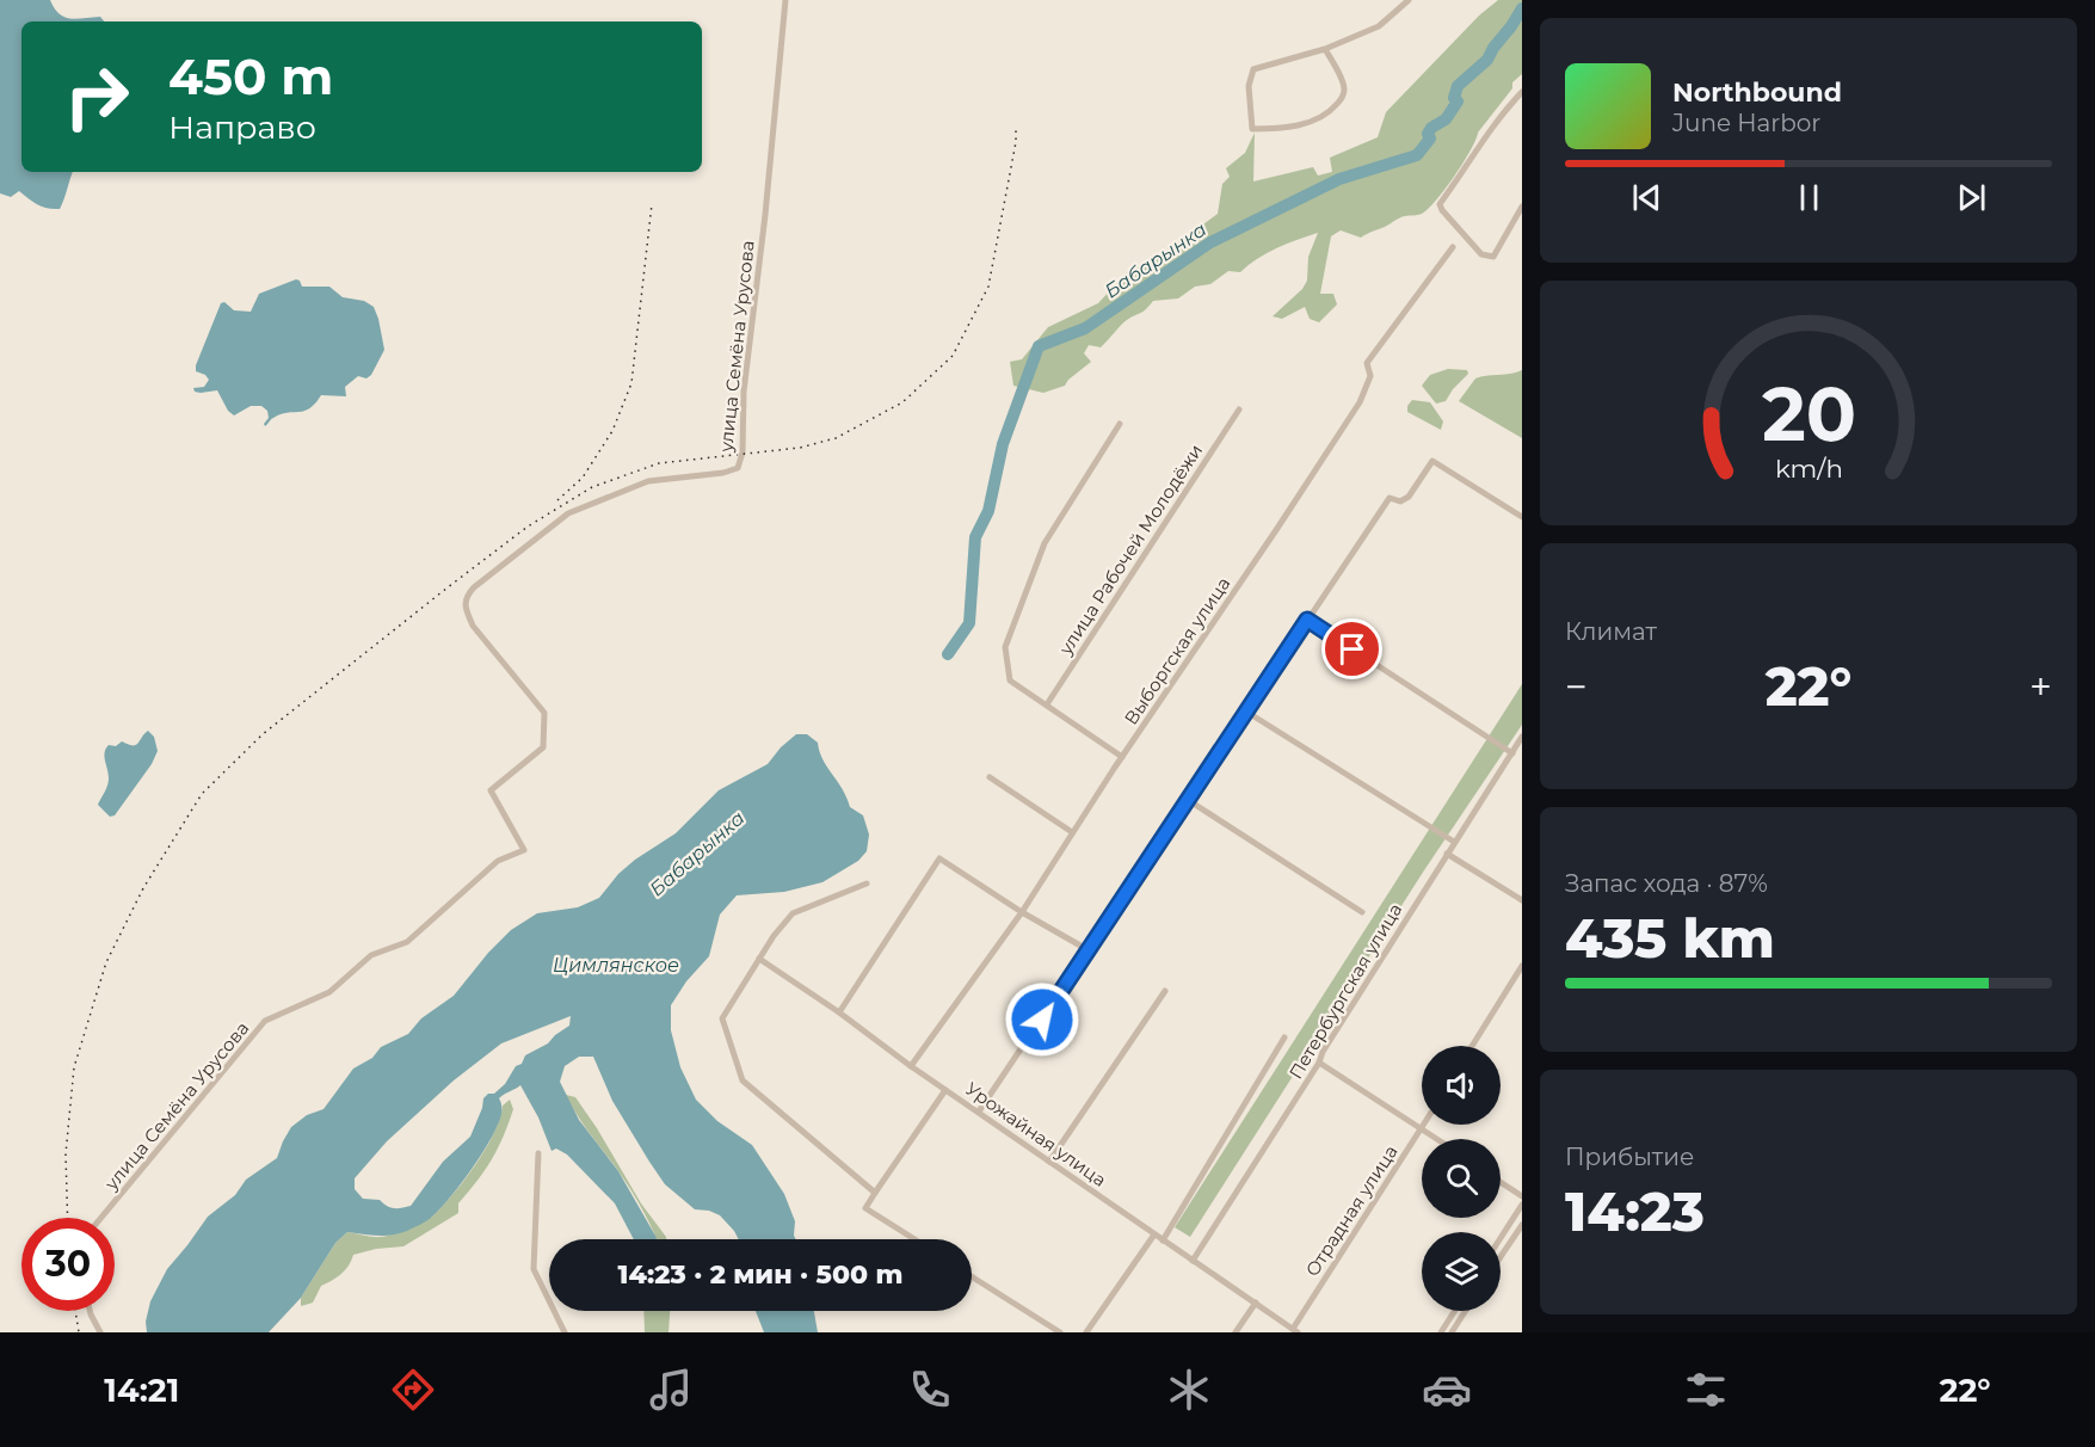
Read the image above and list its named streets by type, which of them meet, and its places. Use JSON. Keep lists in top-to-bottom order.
{
  "streets": {
    "street": [
      "улица Семёна Урусова",
      "улица Рабочей Молодёжи",
      "Выборгская улица",
      "Петербургская улица",
      "Урожайная улица",
      "Отрадная улица"
    ]
  },
  "crossings": [
    ["Выборгская улица", "Урожайная улица"],
    ["Петербургская улица", "Урожайная улица"],
    ["Урожайная улица", "Отрадная улица"]
  ],
  "water": ["Бабарынка", "Цимлянское"],
  "page": {
    "turn": ["450 m", "Направо"],
    "song": ["Northbound", "June Harbor"],
    "tile": [
      "Климат",
      ["Запас хода · 87%", "435 km"],
      ["Прибытие", "14:23"]
    ],
    "heat": ["−", "22°", "+"],
    "limit": "30",
    "trip": "14:23 · 2 мин · 500 m",
    "tabs": ["14:21", "22°"],
    "gauge": ["20", "km/h"]
  }
}
